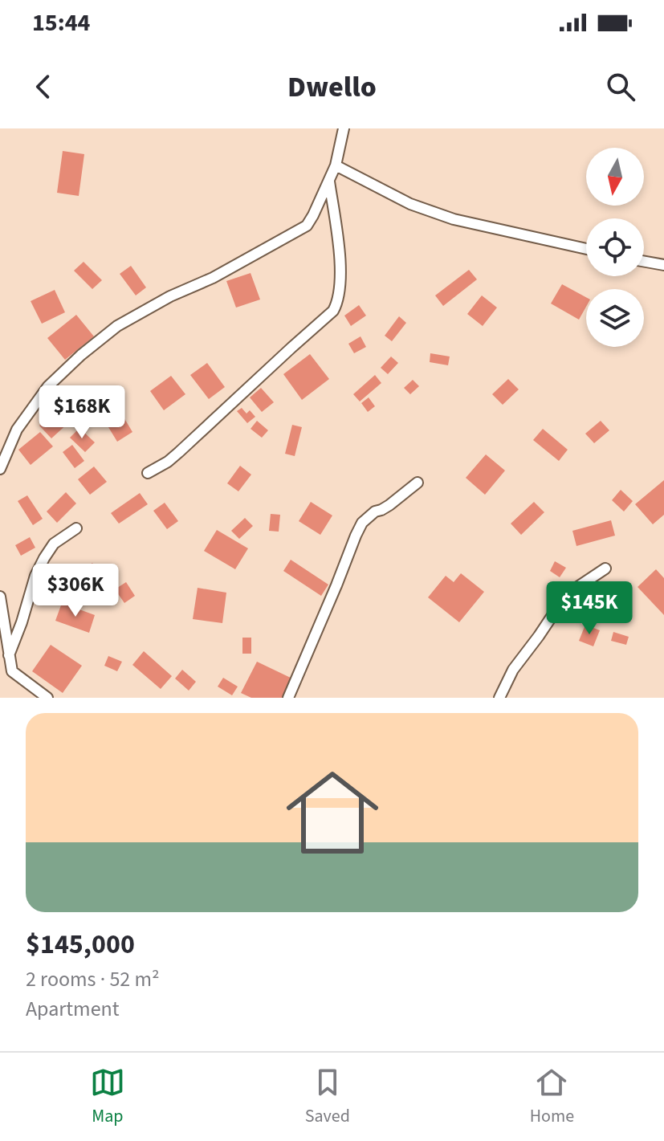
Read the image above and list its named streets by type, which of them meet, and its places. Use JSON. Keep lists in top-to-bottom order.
{
  "north": "bottom",
  "page": {
    "status": "15:44",
    "header": "Dwello",
    "price": ["$168K", "$306K", "$145K"],
    "list": [
      {
        "name": "$145,000",
        "note": "2 rooms · 52 m² · Apartment"
      }
    ],
    "tabs": ["Map", "Saved", "Home"]
  }
}
